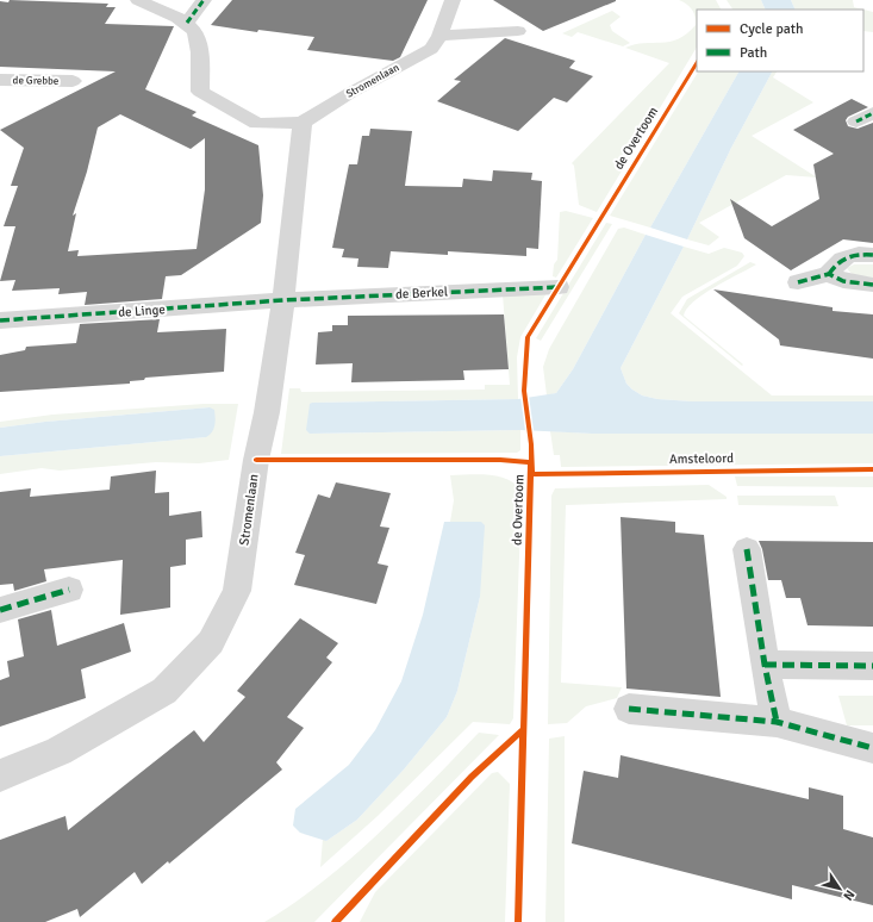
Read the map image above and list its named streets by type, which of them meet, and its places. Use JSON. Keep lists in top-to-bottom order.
{
  "streets": {
    "street": [
      "de Grebbe",
      "Stromenlaan",
      "de Berkel",
      "de Linge"
    ],
    "cycle path": ["de Overtoom", "Amsteloord"]
  },
  "crossings": [
    ["Stromenlaan", "de Berkel"],
    ["Stromenlaan", "de Linge"],
    ["de Berkel", "de Linge"]
  ],
  "legend": ["Cycle path", "Path"],
  "north": "bottom right"
}
